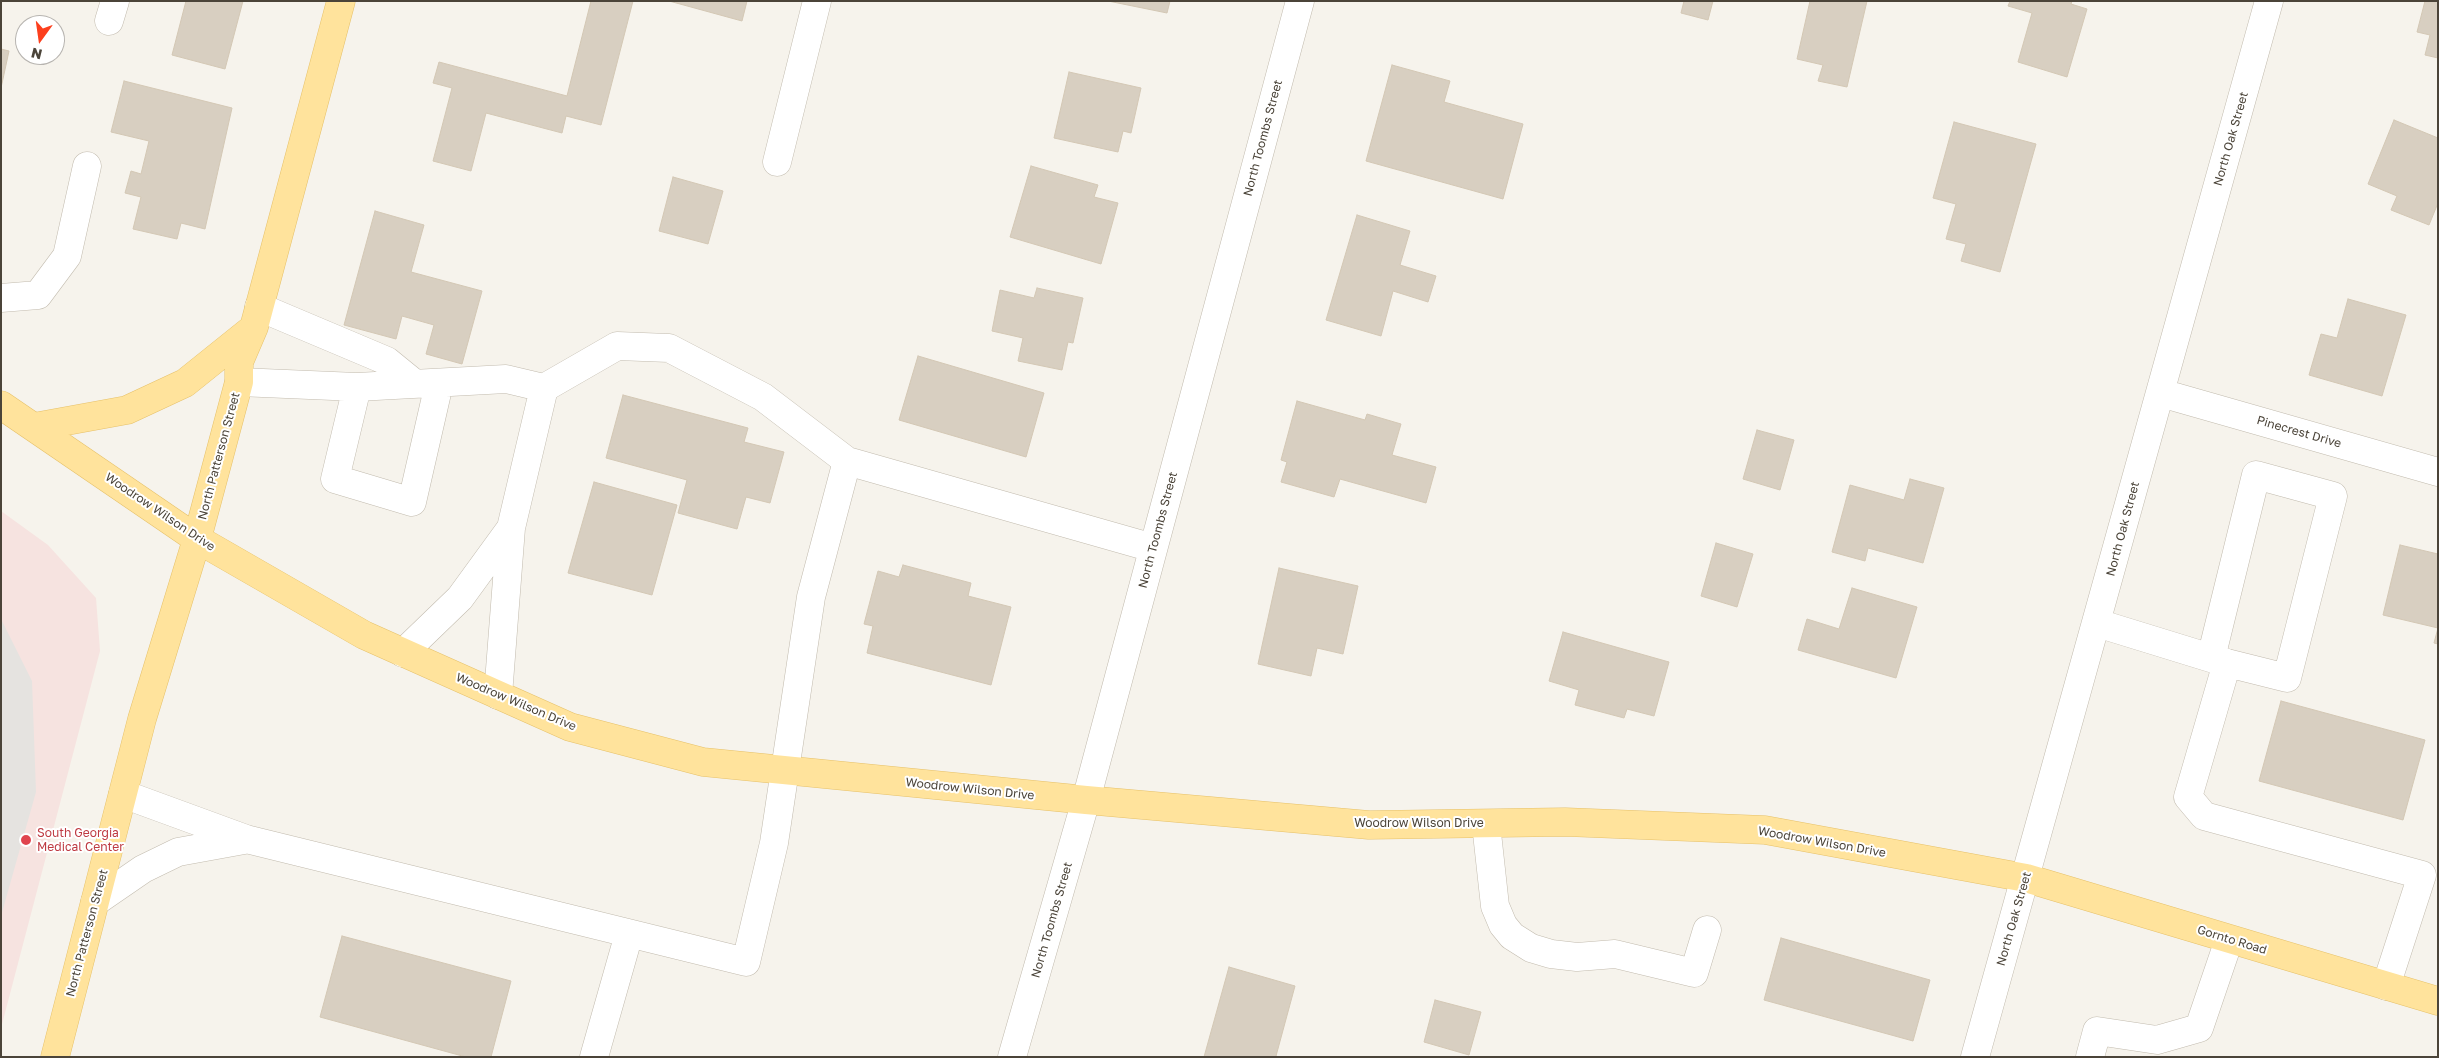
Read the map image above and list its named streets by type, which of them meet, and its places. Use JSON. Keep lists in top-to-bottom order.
{
  "streets": {
    "main road": ["North Patterson Street", "Woodrow Wilson Drive", "Gornto Road"],
    "street": ["North Toombs Street", "North Oak Street", "Pinecrest Drive"]
  },
  "crossings": [
    ["North Toombs Street", "Woodrow Wilson Drive"],
    ["North Oak Street", "Pinecrest Drive"],
    ["North Oak Street", "Woodrow Wilson Drive"],
    ["North Oak Street", "Gornto Road"],
    ["North Patterson Street", "Woodrow Wilson Drive"],
    ["Woodrow Wilson Drive", "Gornto Road"]
  ],
  "places": ["South Georgia Medical Center"],
  "north": "bottom"
}
